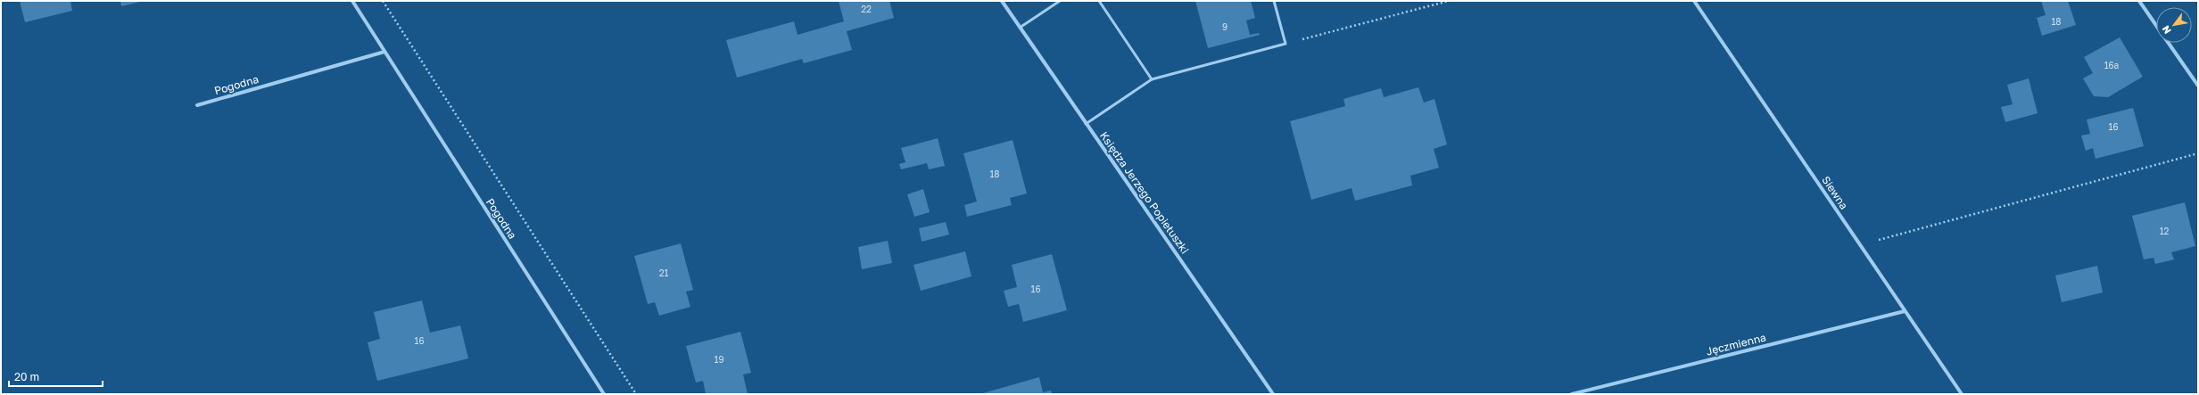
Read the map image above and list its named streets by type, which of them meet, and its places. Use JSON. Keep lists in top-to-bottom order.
{
  "streets": {
    "street": [
      "Pogodna",
      "Księdza Jerzego Popiełuszki",
      "Siewna",
      "Jęczmienna"
    ]
  },
  "crossings": [
    ["Siewna", "Jęczmienna"]
  ],
  "house_numbers": [
    "22",
    "18",
    "9",
    "16a",
    "16",
    "18",
    "12",
    "21",
    "16",
    "16",
    "19"
  ],
  "scale_bar": "20 m",
  "north": "bottom left"
}
